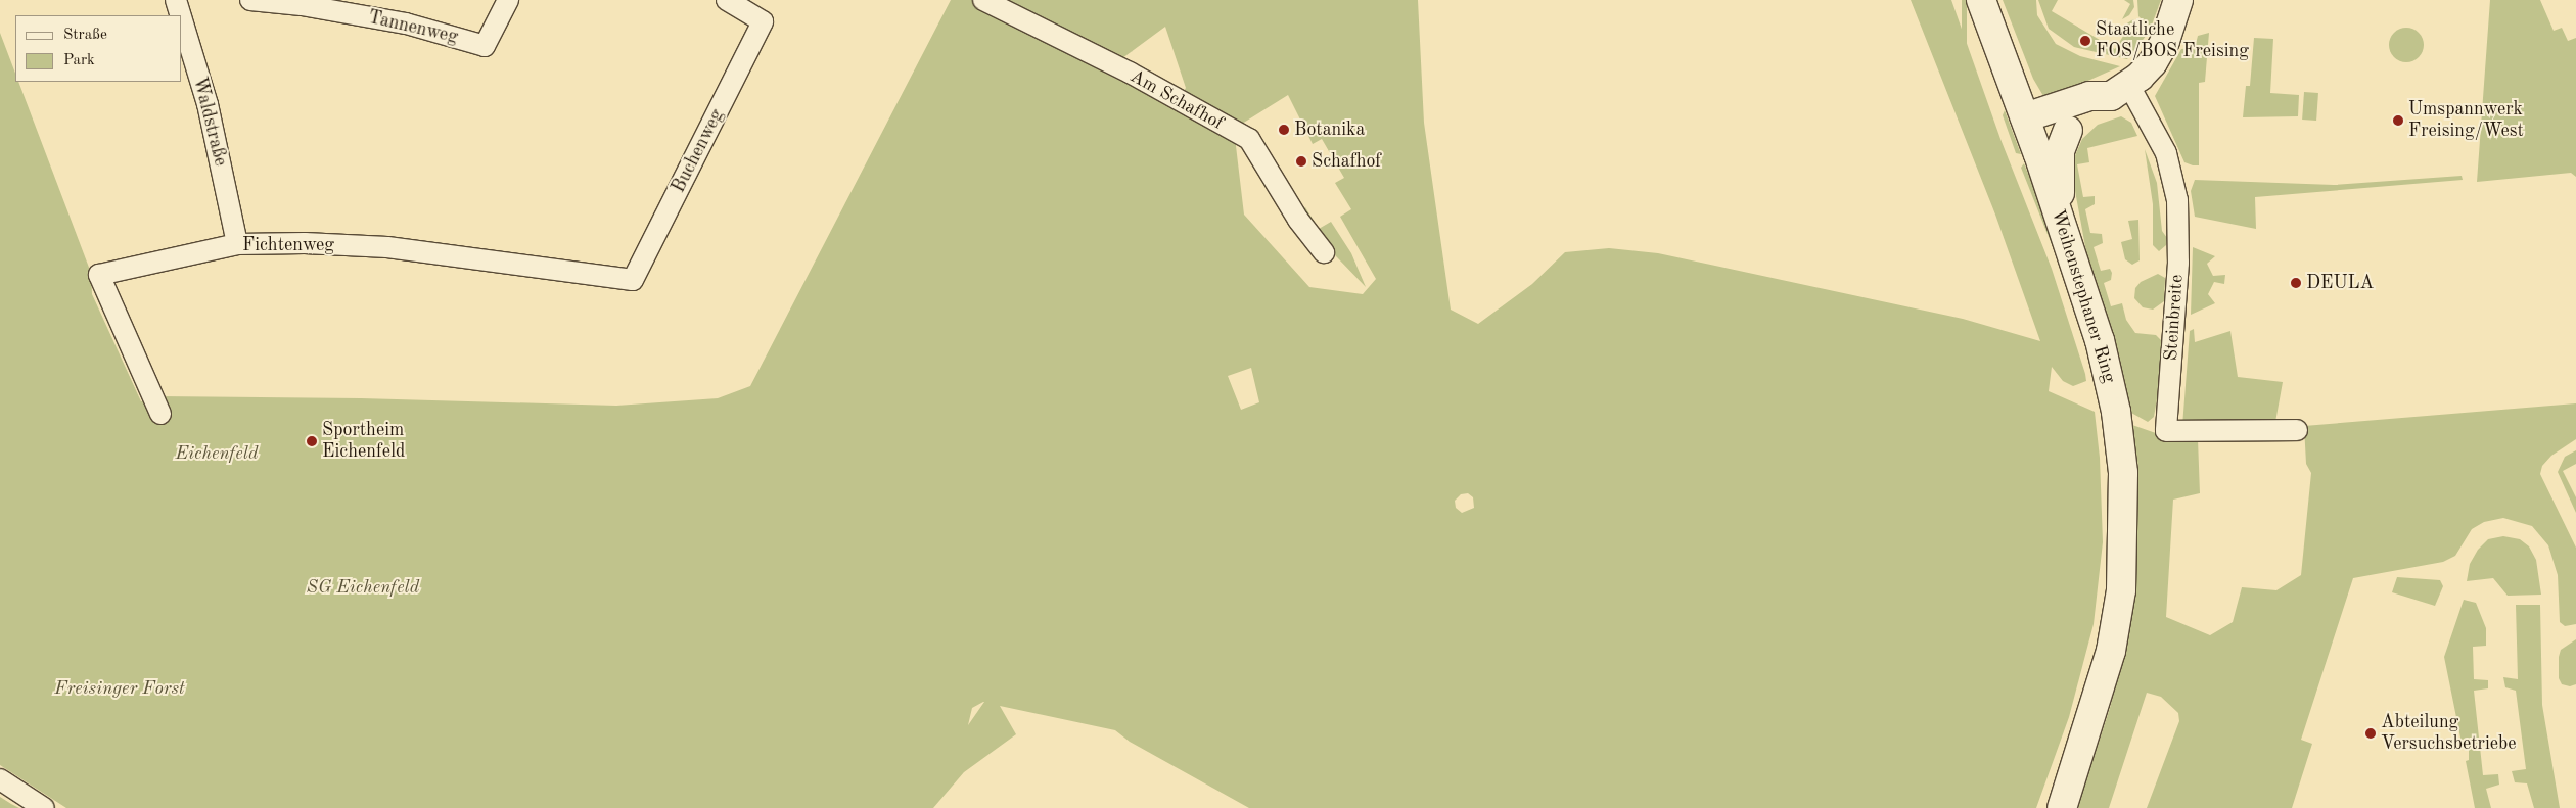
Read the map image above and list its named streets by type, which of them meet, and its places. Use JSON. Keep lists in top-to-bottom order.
{
  "streets": {
    "main road": ["Weihenstephaner Ring"],
    "street": [
      "Tannenweg",
      "Am Schafhof",
      "Waldstraße",
      "Buchenweg",
      "Fichtenweg",
      "Steinbreite"
    ]
  },
  "crossings": [
    ["Waldstraße", "Fichtenweg"],
    ["Buchenweg", "Fichtenweg"]
  ],
  "parks": ["Eichenfeld", "SG Eichenfeld", "Freisinger Forst"],
  "places": [
    "Staatliche FOS/BOS Freising",
    "Umspannwerk Freising/West",
    "Botanika",
    "Schafhof",
    "DEULA",
    "Sportheim Eichenfeld",
    "Abteilung Versuchsbetriebe"
  ],
  "legend": ["Straße", "Park"]
}
